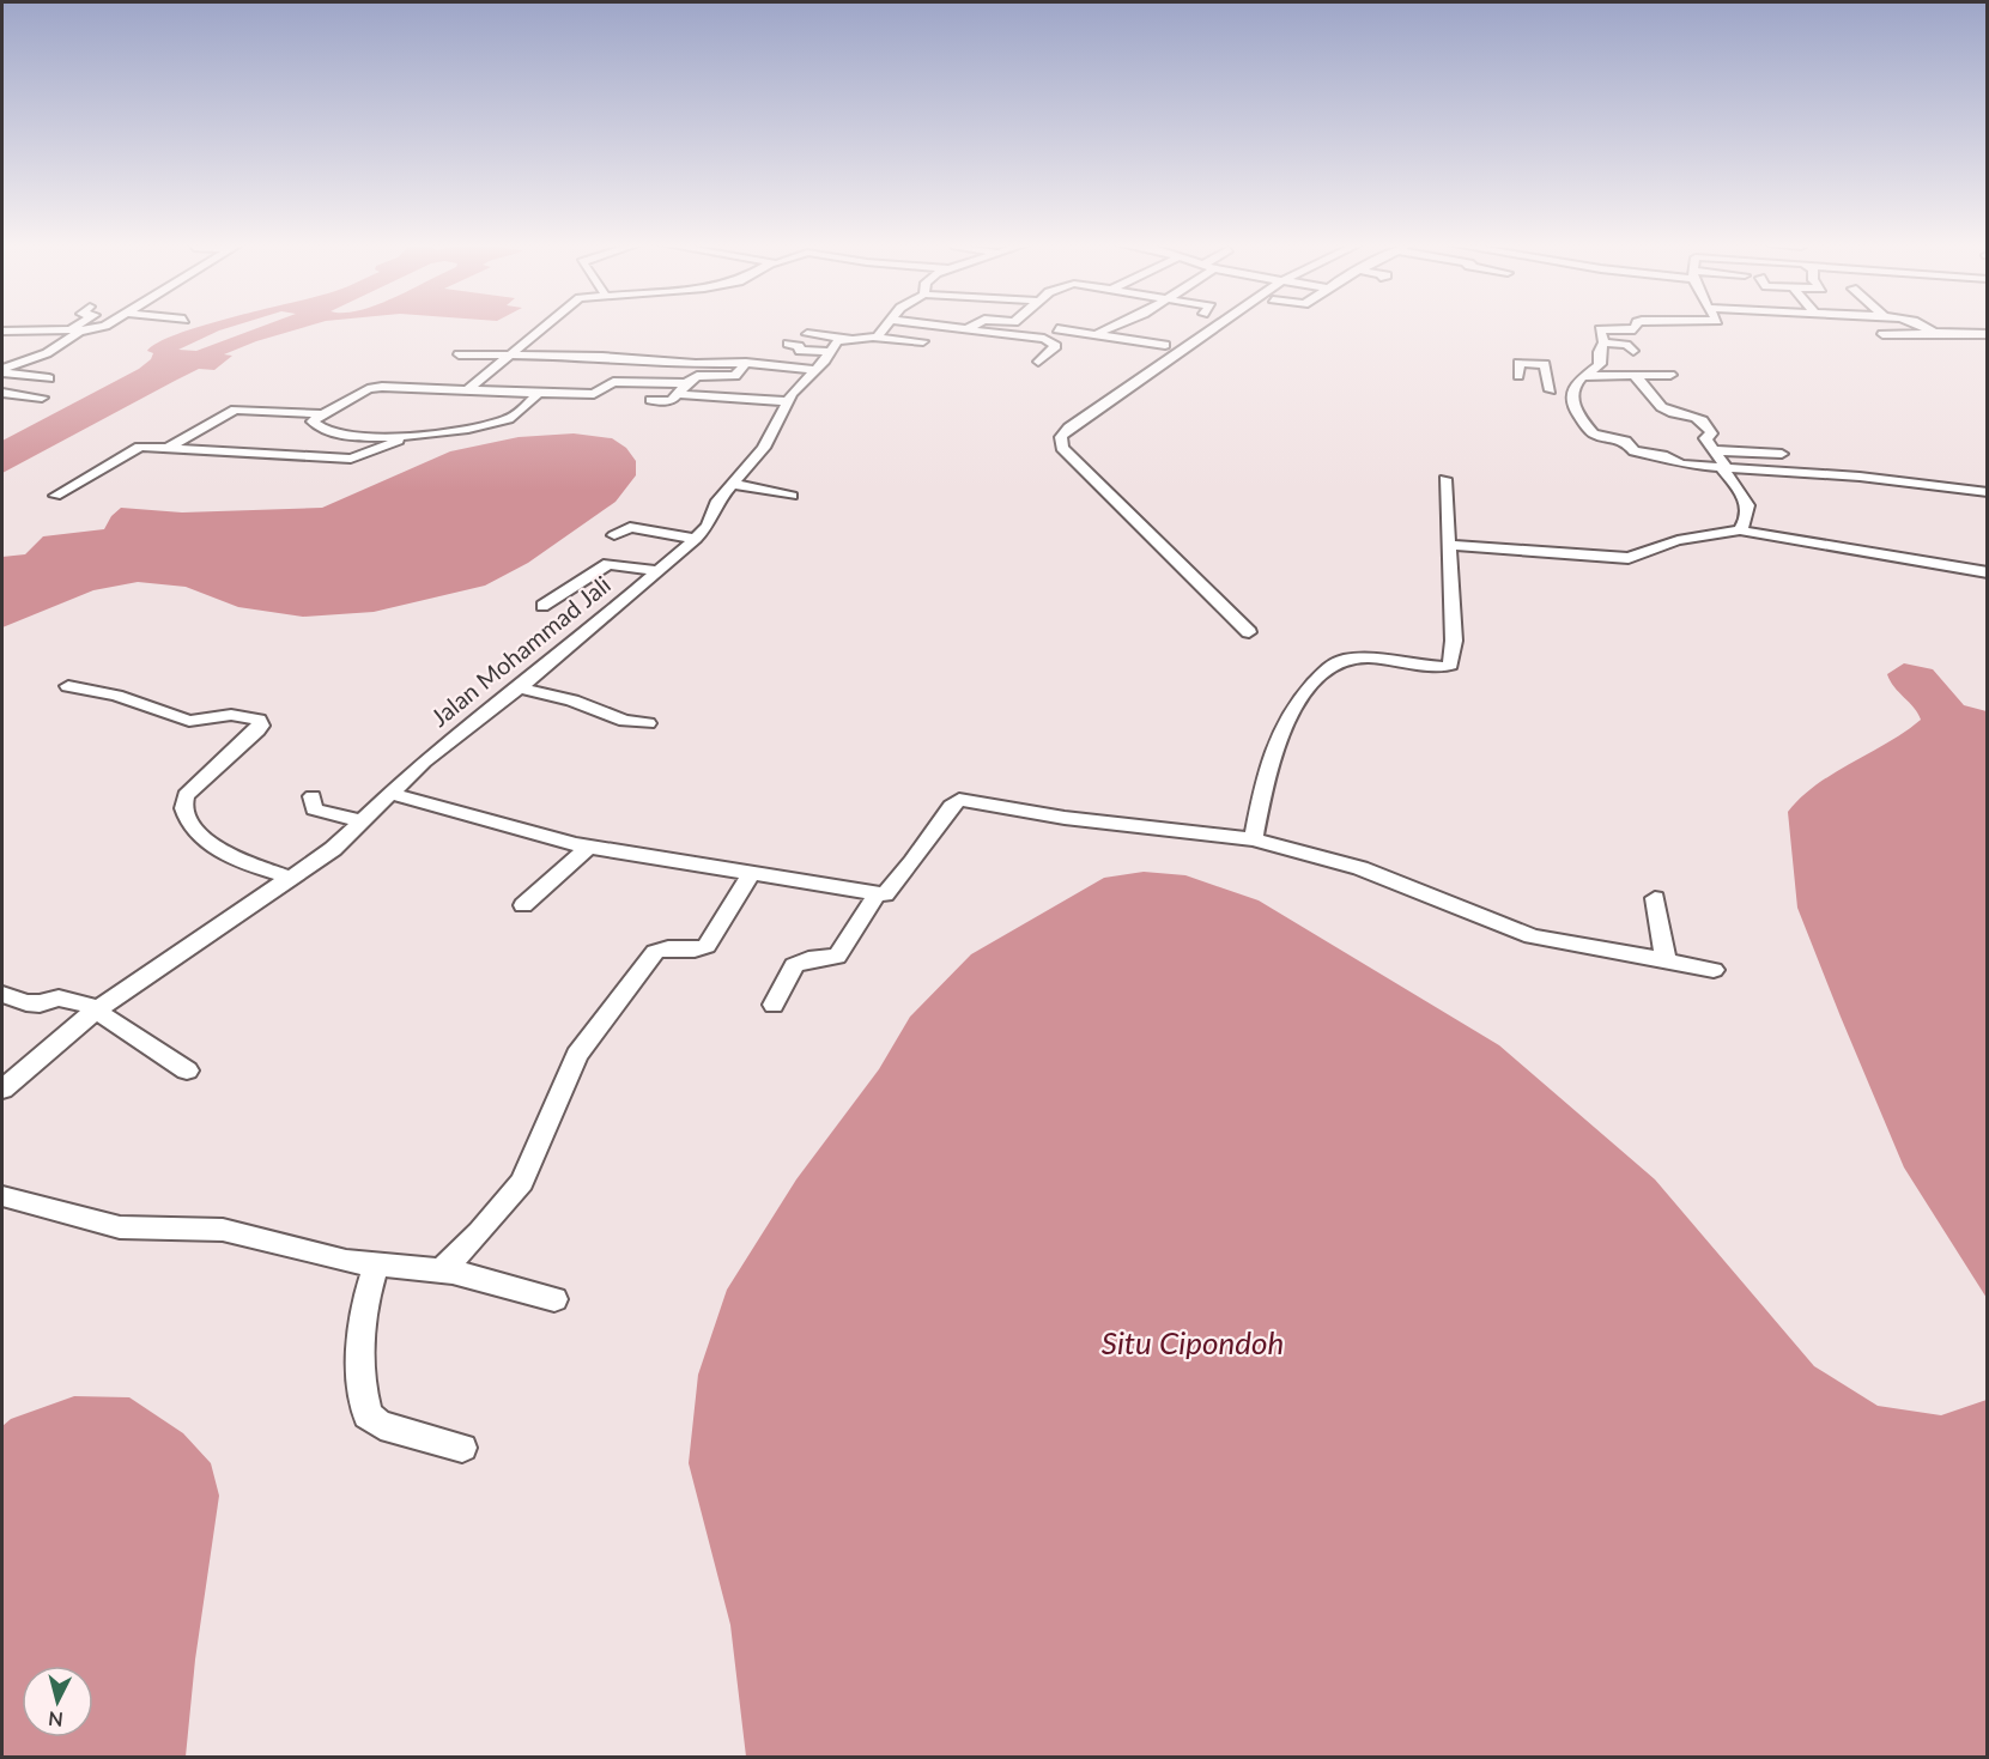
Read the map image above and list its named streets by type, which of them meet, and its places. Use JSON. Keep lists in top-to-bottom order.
{
  "streets": {
    "street": ["Jalan Mohammad Jali"]
  },
  "water": ["Situ Cipondoh"],
  "north": "bottom"
}
